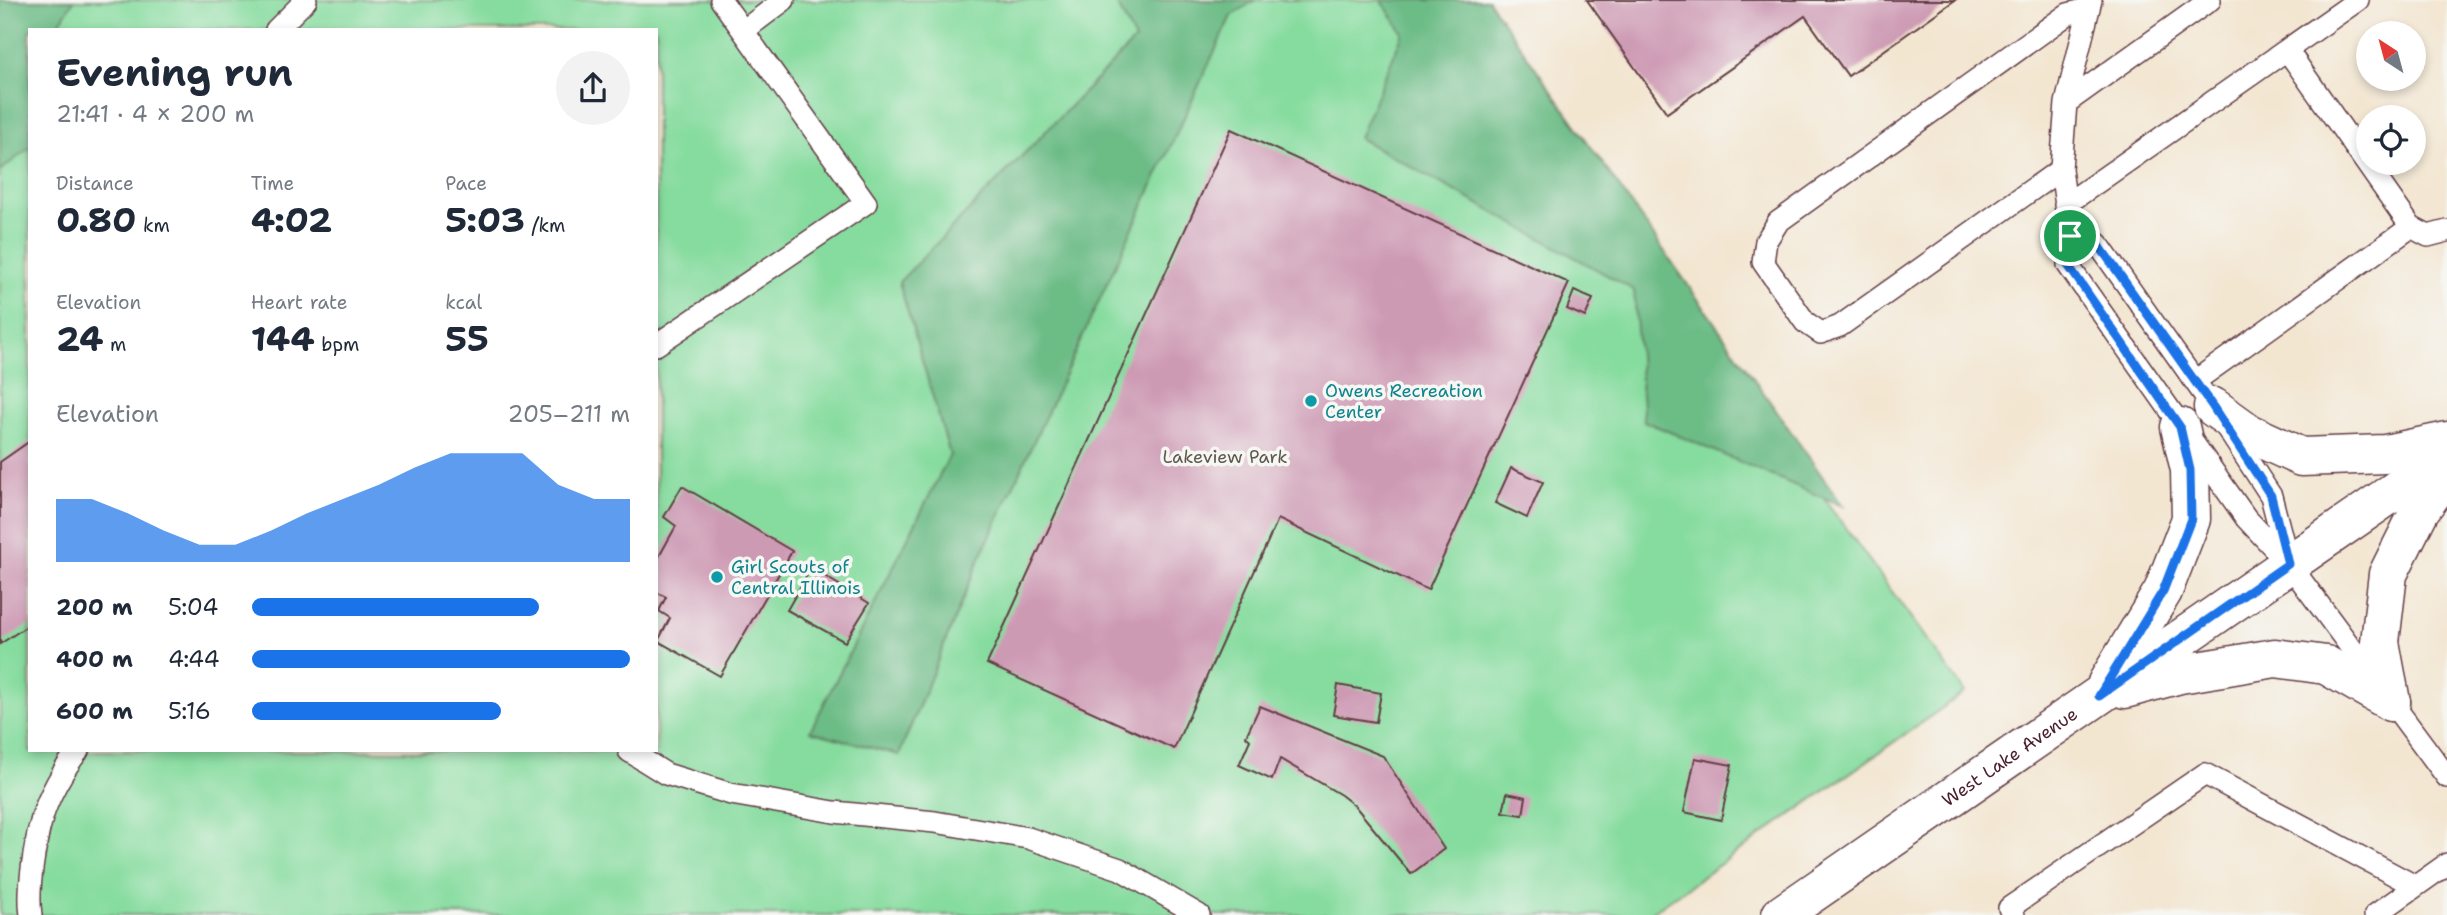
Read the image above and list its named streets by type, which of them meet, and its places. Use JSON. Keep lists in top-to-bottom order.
{
  "streets": {
    "main road": ["West Lake Avenue"]
  },
  "parks": ["Lakeview Park"],
  "places": ["Owens Recreation Center", "Girl Scouts of Central Illinois"],
  "north": "top left",
  "page": {
    "heading": ["Evening run", "21:41 · 4 × 200 m"],
    "stats": [
      ["Distance", "0.80 km"],
      ["Time", "4:02"],
      ["Pace", "5:03 /km"],
      ["Elevation", "24 m"],
      ["Heart rate", "144 bpm"],
      ["kcal", "55"]
    ],
    "chart": ["Elevation", "205–211 m"],
    "list": [
      {
        "name": "200 m",
        "note": "5:04"
      },
      {
        "name": "400 m",
        "note": "4:44"
      },
      {
        "name": "600 m",
        "note": "5:16"
      }
    ]
  }
}
